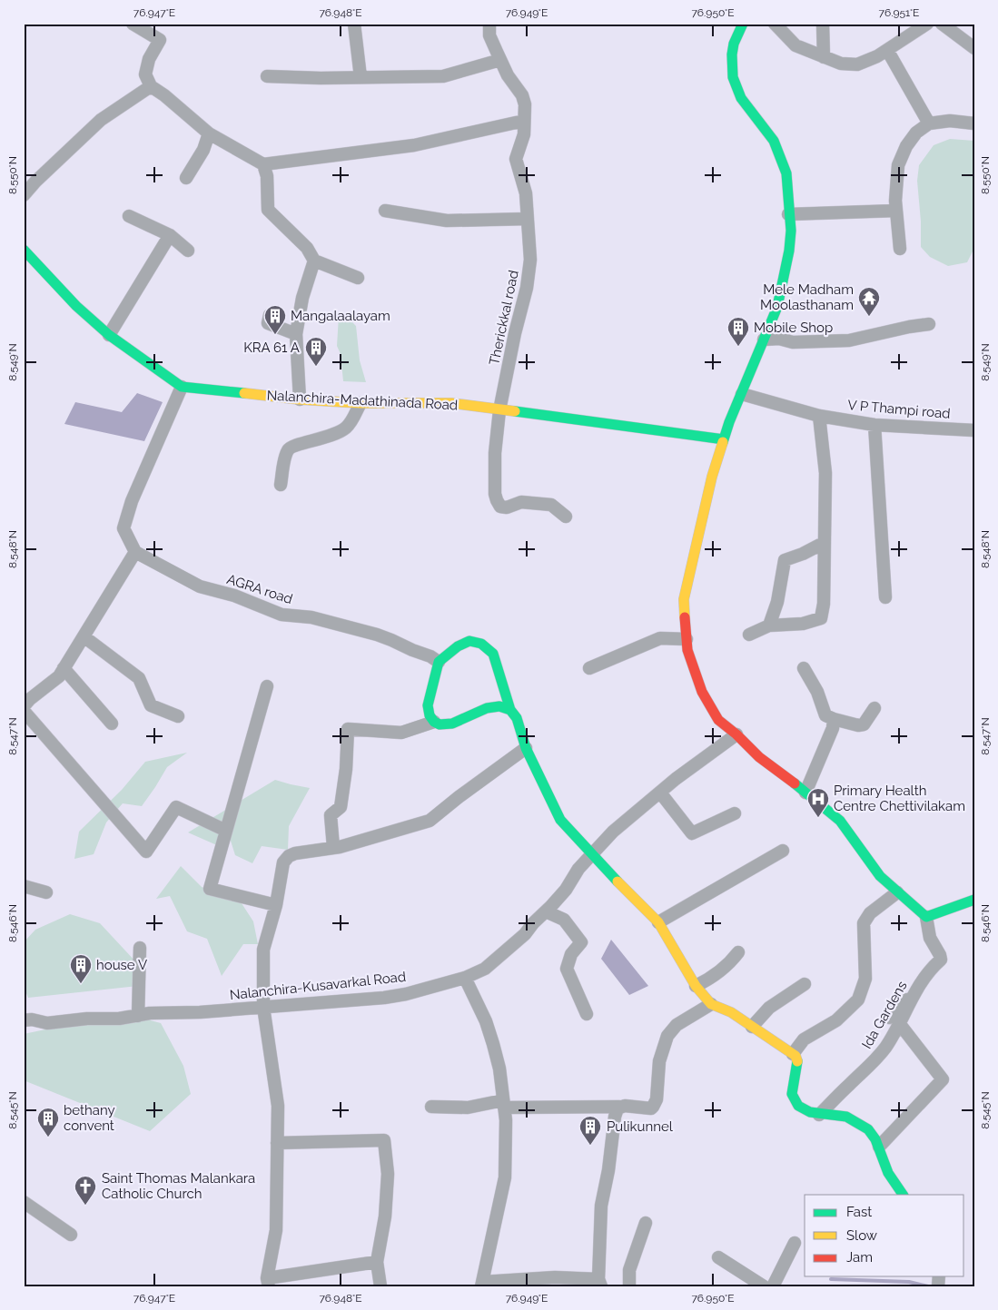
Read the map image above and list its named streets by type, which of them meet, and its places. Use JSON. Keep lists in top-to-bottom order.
{
  "streets": {
    "street": [
      "Therickkal road",
      "Nalanchira-Madathinada Road",
      "V P Thampi road",
      "AGRA road",
      "Nalanchira-Kusavarkal Road",
      "Ida Gardens"
    ]
  },
  "crossings": [
    ["Therickkal road", "Nalanchira-Madathinada Road"]
  ],
  "places": {
    "temple": ["Mele Madham Moolasthanam"],
    "building": [
      "Mangalaalayam",
      "Mobile Shop",
      "KRA 61 A",
      "house V",
      "bethany convent",
      "Pulikunnel"
    ],
    "hospital": ["Primary Health Centre Chettivilakam"],
    "church": ["Saint Thomas Malankara Catholic Church"]
  },
  "legend": ["Fast", "Slow", "Jam"],
  "coordinates": [
    "76.947°E",
    "76.948°E",
    "76.949°E",
    "76.950°E",
    "76.951°E",
    "8.550°N",
    "8.549°N",
    "8.548°N",
    "8.547°N",
    "8.546°N",
    "8.545°N"
  ]
}
